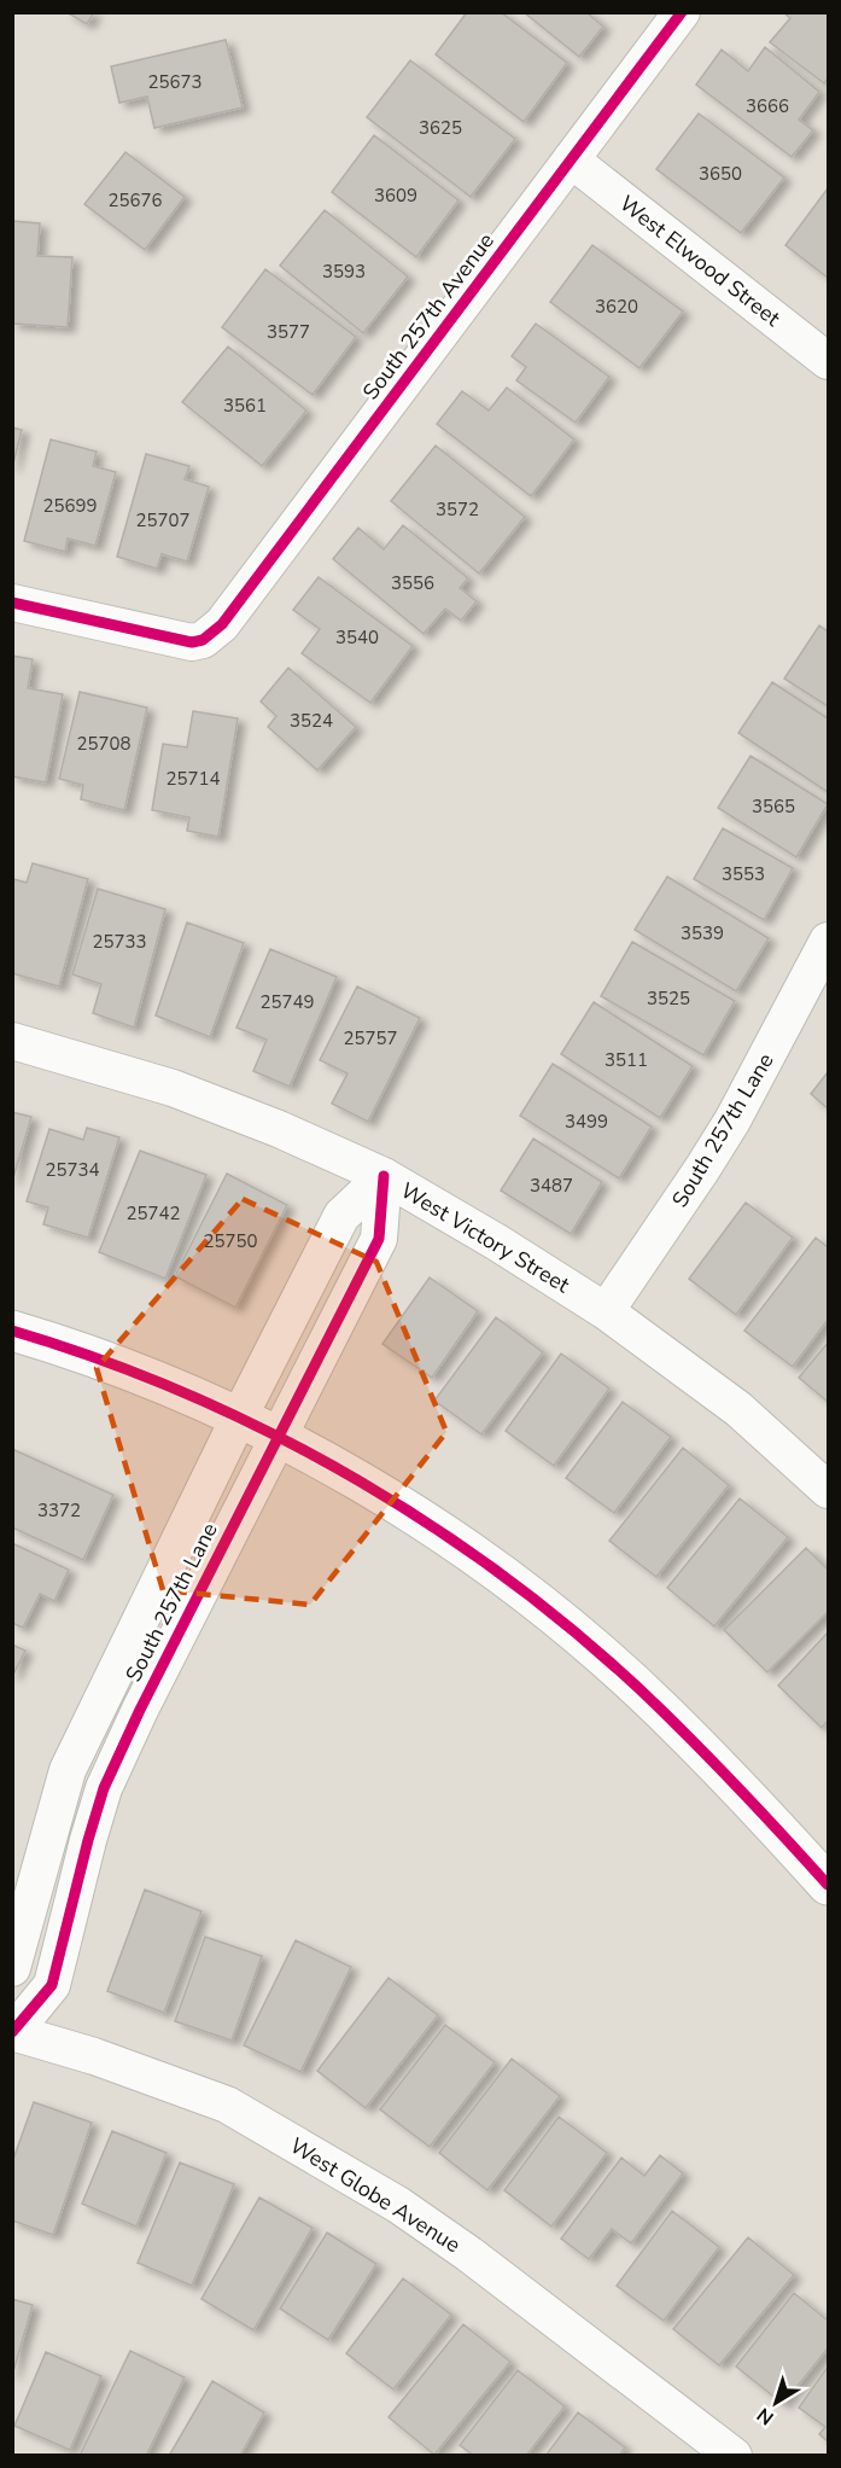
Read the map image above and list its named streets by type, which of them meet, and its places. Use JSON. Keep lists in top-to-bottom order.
{
  "streets": {
    "street": [
      "West Elwood Street",
      "South 257th Avenue",
      "South 257th Lane",
      "West Victory Street",
      "West Globe Avenue"
    ]
  },
  "crossings": [
    ["West Elwood Street", "South 257th Avenue"],
    ["South 257th Lane", "West Victory Street"],
    ["South 257th Lane", "West Globe Avenue"]
  ],
  "house_numbers": [
    "25673",
    "3666",
    "3625",
    "3650",
    "3609",
    "25676",
    "3593",
    "3620",
    "3577",
    "3561",
    "25699",
    "3572",
    "25707",
    "3556",
    "3540",
    "3524",
    "25708",
    "25714",
    "3565",
    "3553",
    "3539",
    "25733",
    "3525",
    "25749",
    "25757",
    "3511",
    "3499",
    "25734",
    "3487",
    "25742",
    "25750",
    "3372"
  ],
  "north": "bottom left"
}
